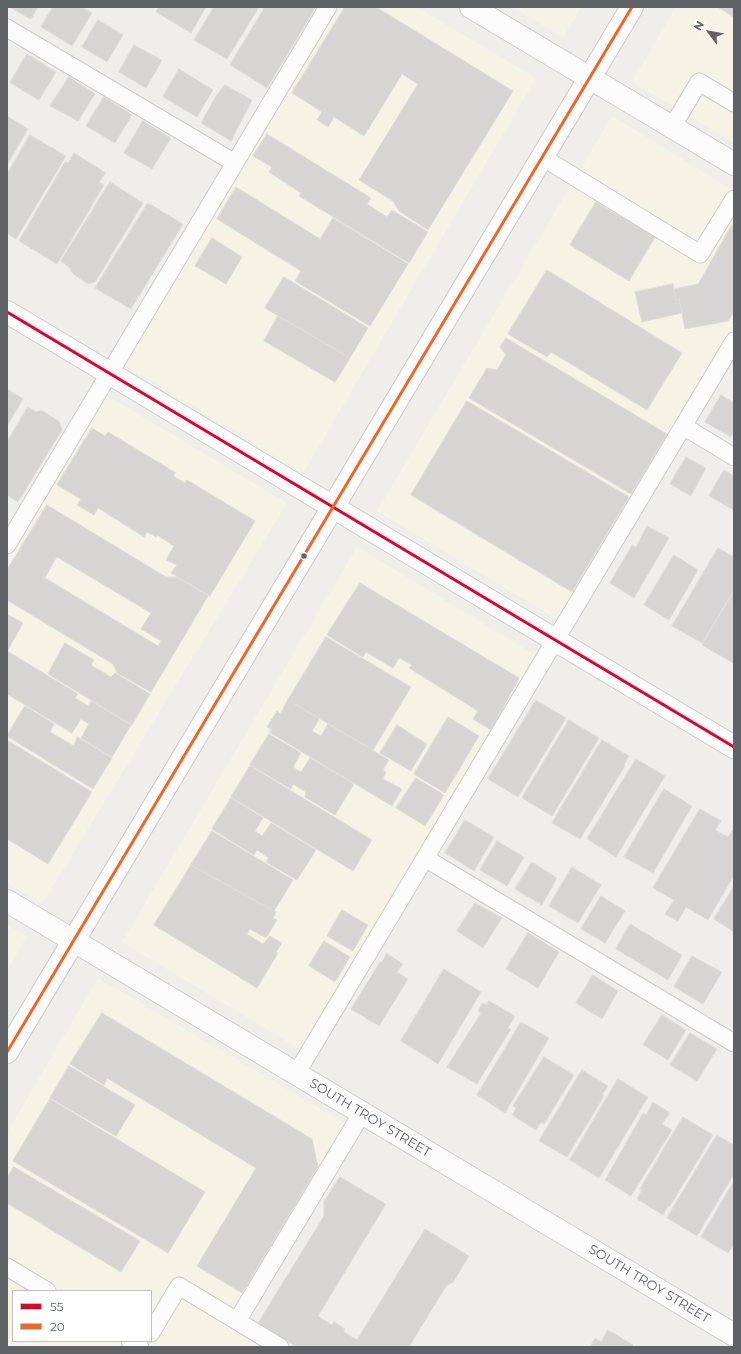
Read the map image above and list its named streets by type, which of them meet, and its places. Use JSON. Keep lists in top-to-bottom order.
{
  "streets": {
    "street": ["SOUTH TROY STREET"]
  },
  "lines": ["transit line 20", "transit line 55"],
  "legend": ["55", "20"],
  "north": "top left"
}
